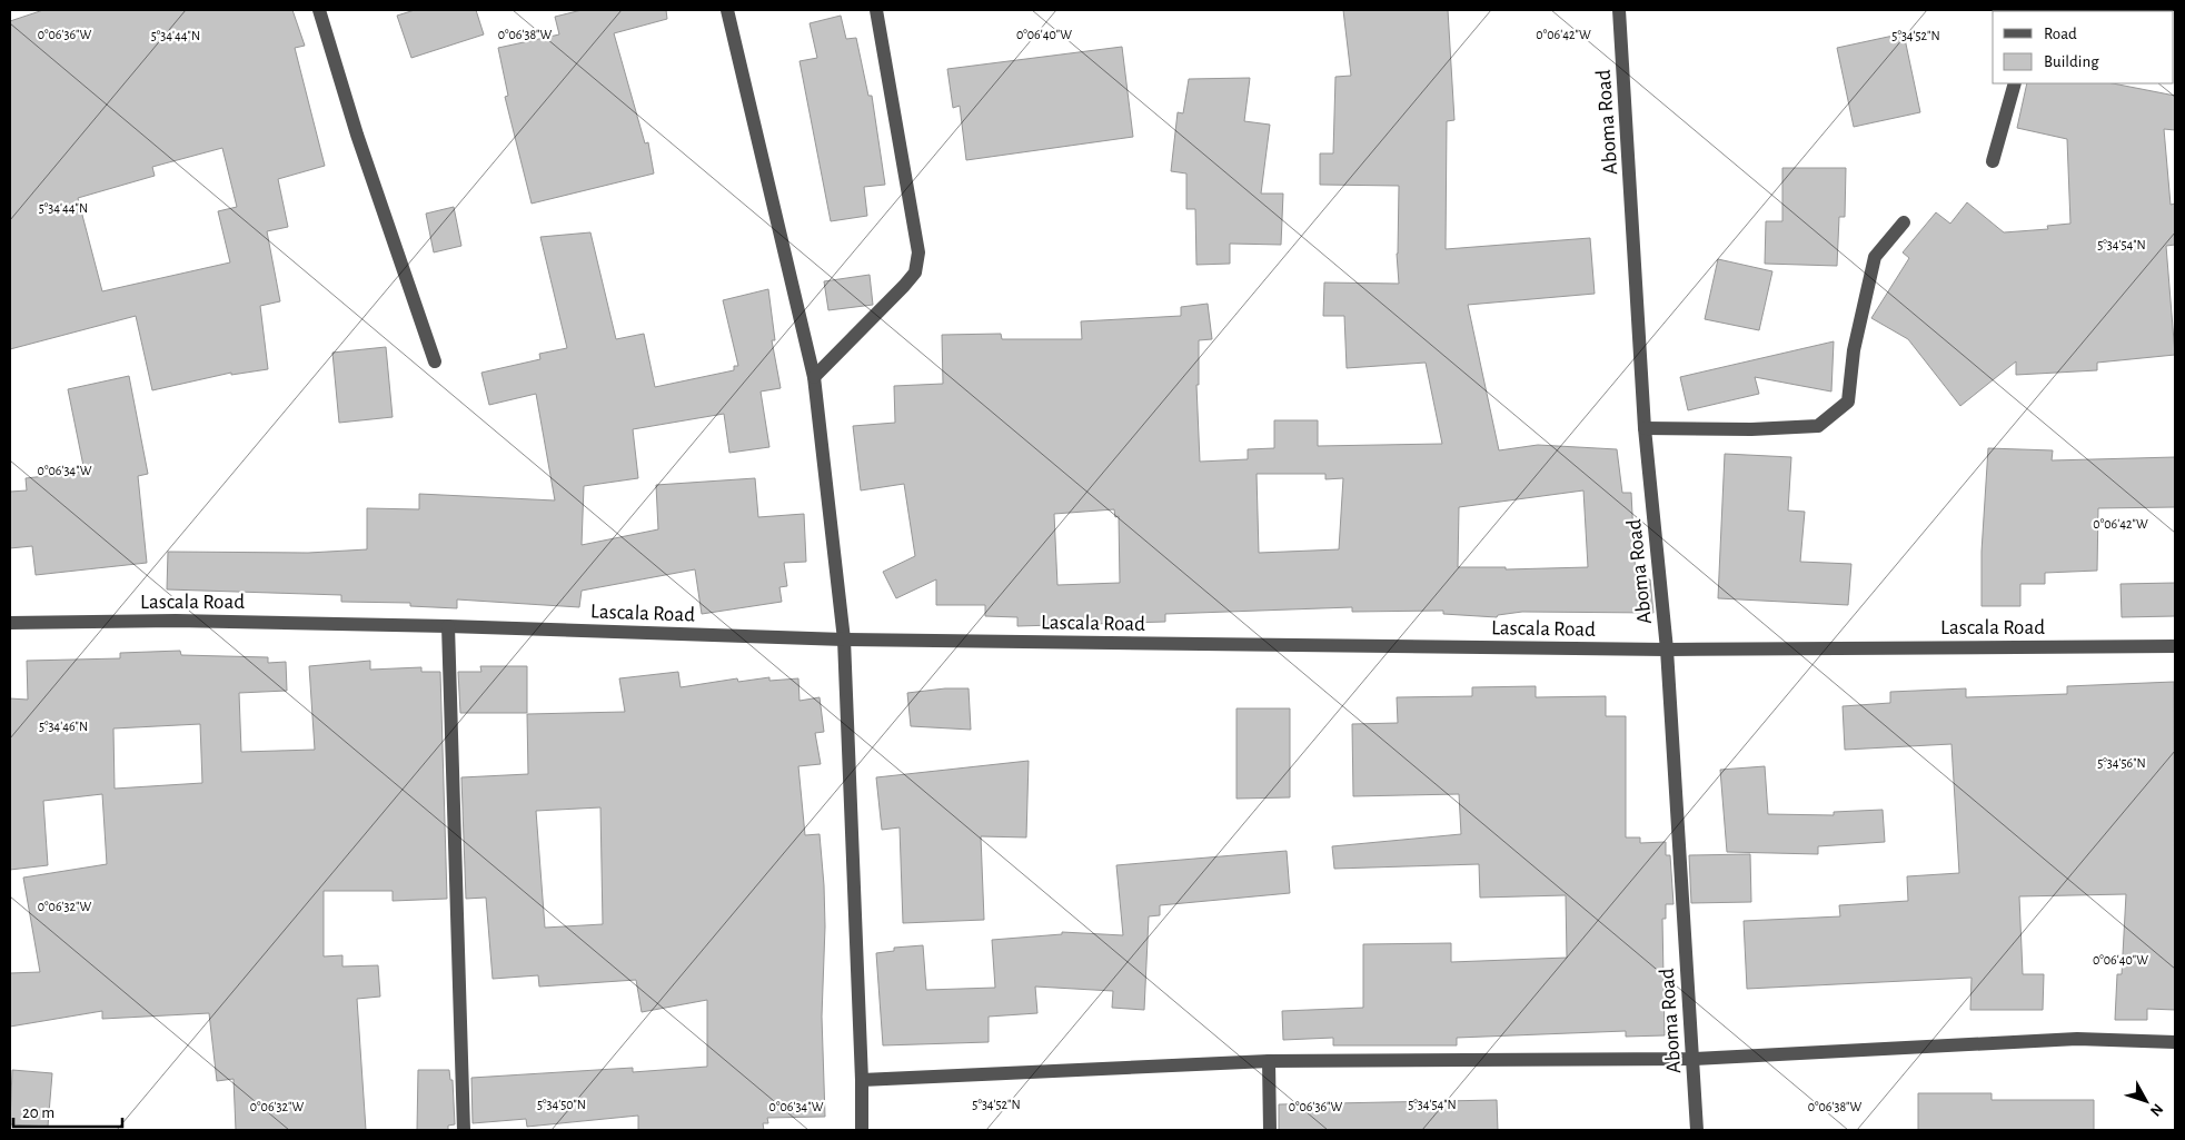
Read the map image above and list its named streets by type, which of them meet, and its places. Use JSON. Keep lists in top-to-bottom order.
{
  "streets": {
    "street": ["Aboma Road", "Lascala Road"]
  },
  "crossings": [
    ["Aboma Road", "Lascala Road"]
  ],
  "legend": ["Road", "Building"],
  "scale_bar": "20 m",
  "north": "bottom right",
  "coordinates": [
    "0°06'38\"W",
    "0°06'40\"W",
    "0°06'42\"W",
    "0°06'36\"W",
    "5°34'44\"N",
    "5°34'52\"N",
    "5°34'54\"N",
    "0°06'34\"W",
    "5°34'46\"N",
    "5°34'56\"N",
    "0°06'32\"W",
    "5°34'50\"N"
  ]
}
